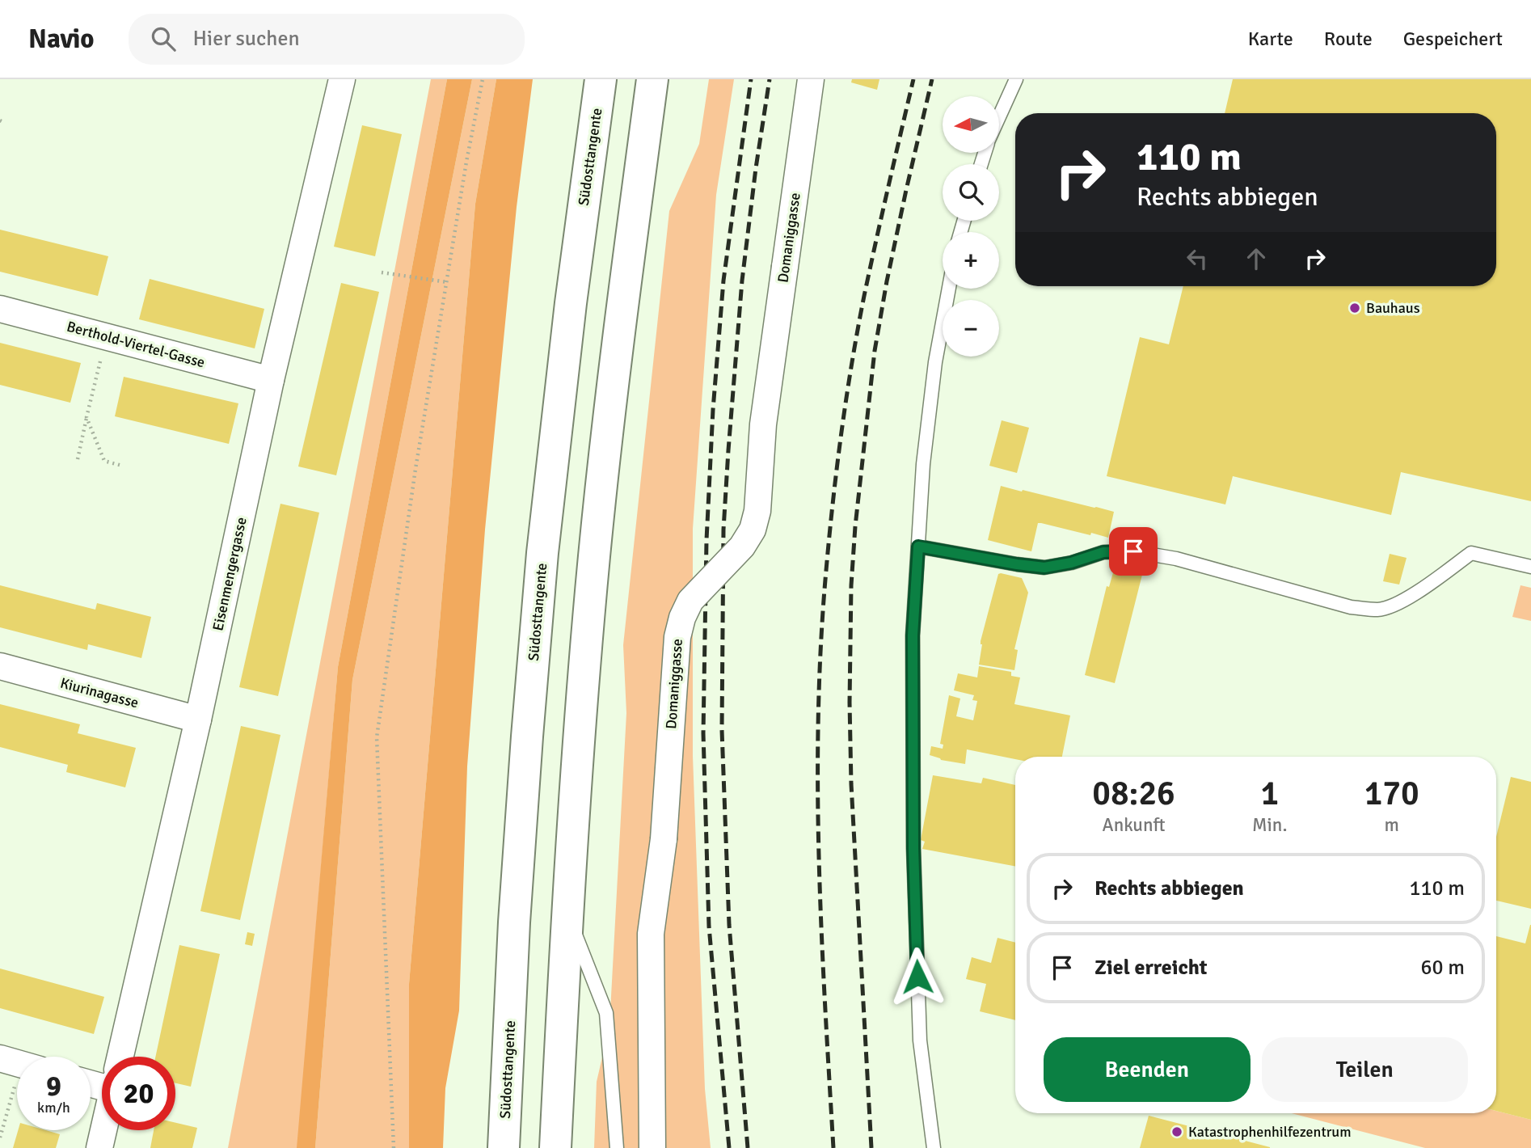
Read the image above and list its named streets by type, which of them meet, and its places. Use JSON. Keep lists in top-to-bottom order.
{
  "streets": {
    "highway": ["Südosttangente"],
    "street": [
      "Domaniggasse",
      "Berthold-Viertel-Gasse",
      "Eisenmengergasse",
      "Kiurinagasse"
    ]
  },
  "crossings": [
    ["Berthold-Viertel-Gasse", "Eisenmengergasse"],
    ["Eisenmengergasse", "Kiurinagasse"]
  ],
  "places": ["Bauhaus", "Katastrophenhilfezentrum"],
  "north": "left",
  "page": {
    "header": "Navio",
    "search": "Hier suchen",
    "nav": ["Karte", "Route", "Gespeichert"],
    "map_buttons": ["+", "−"],
    "turn": ["110 m", "Rechts abbiegen"],
    "eta": [
      "08:26",
      "Ankunft",
      "1",
      "Min.",
      "170",
      "m"
    ],
    "list": [
      {
        "name": "Rechts abbiegen",
        "value": "110 m"
      },
      {
        "name": "Ziel erreicht",
        "value": "60 m"
      }
    ],
    "buttons": ["Beenden", "Teilen"],
    "speed": "9 km/h",
    "limit": "20"
  }
}
